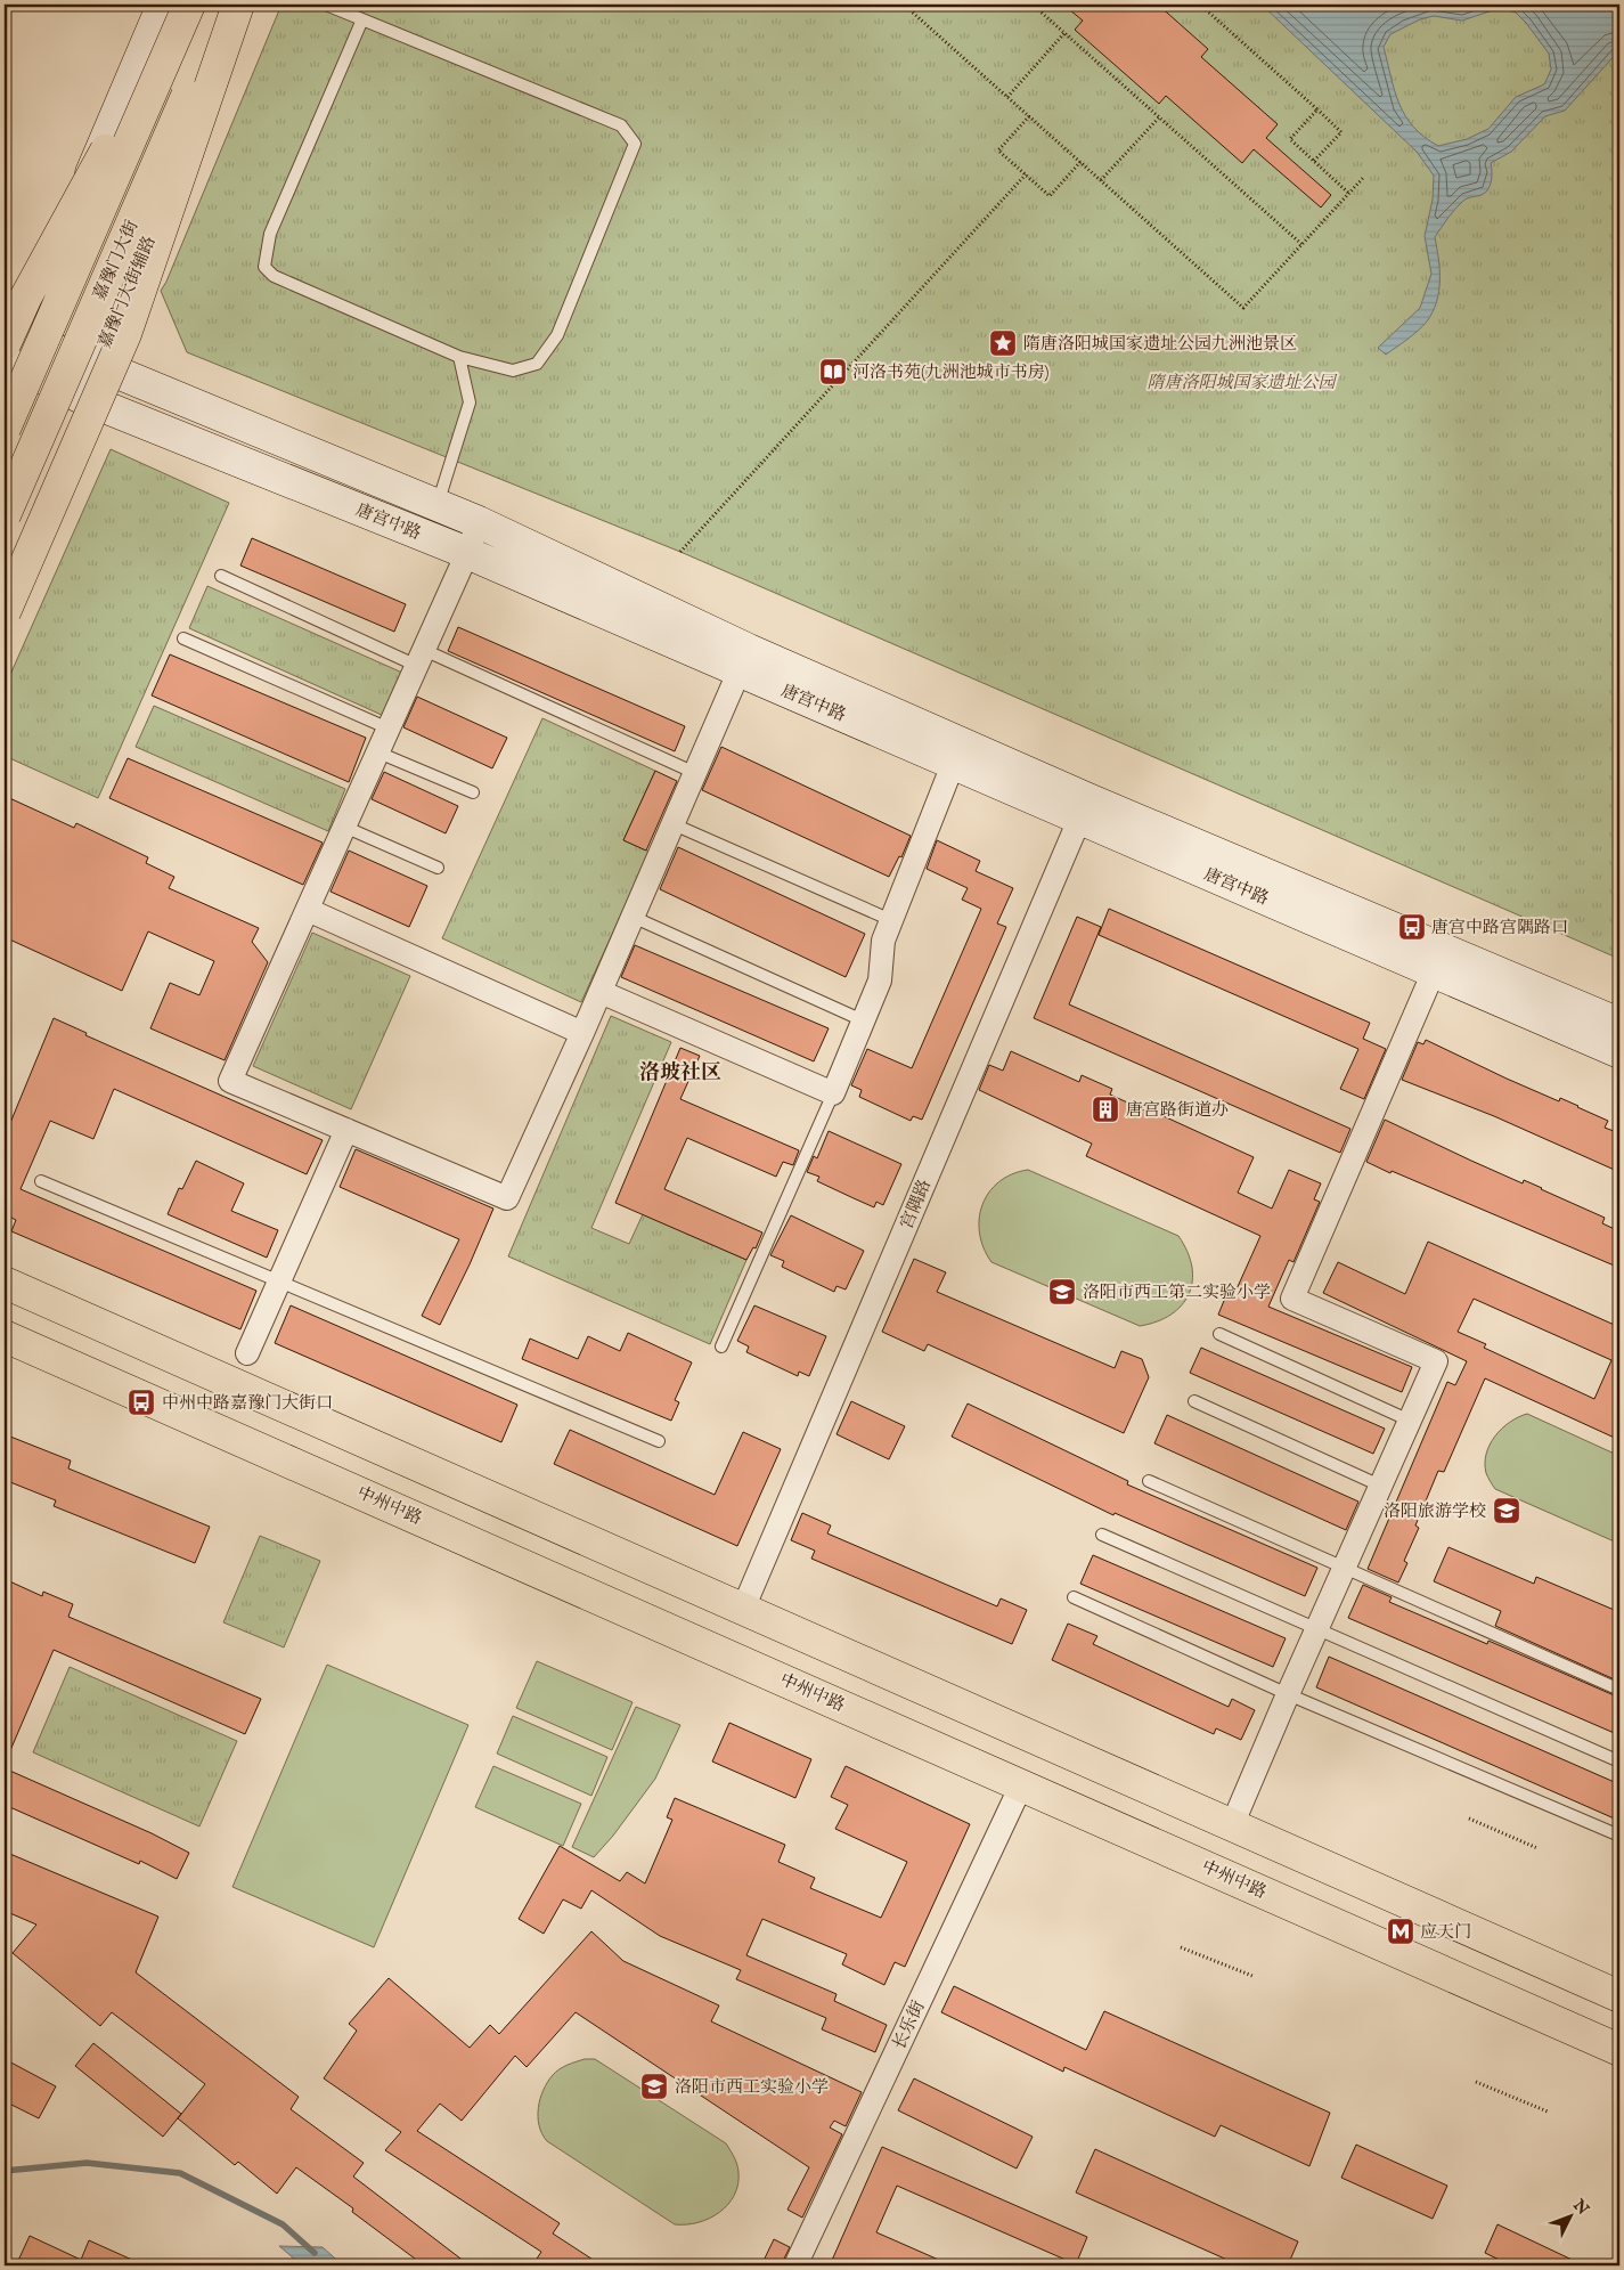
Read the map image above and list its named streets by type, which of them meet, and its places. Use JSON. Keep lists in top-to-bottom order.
{
  "streets": {
    "main road": [
      "嘉豫门大街",
      "嘉豫门大街辅路",
      "唐宫中路",
      "中州中路"
    ],
    "street": ["宫隅路", "长乐街"]
  },
  "crossings": [
    ["嘉豫门大街辅路", "唐宫中路"],
    ["唐宫中路", "宫隅路"],
    ["中州中路", "长乐街"]
  ],
  "districts": ["洛玻社区"],
  "parks": ["隋唐洛阳城国家遗址公园"],
  "places": {
    "place": ["隋唐洛阳城国家遗址公园九洲池景区"],
    "library": ["河洛书苑(九洲池城市书房)"],
    "bus stop": ["唐宫中路宫隅路口", "中州中路嘉豫门大街口"],
    "building": ["唐宫路街道办"],
    "school or university": ["洛阳市西工第二实验小学", "洛阳旅游学校", "洛阳市西工实验小学"],
    "metro station": ["应天门"]
  },
  "north": "top right"
}
